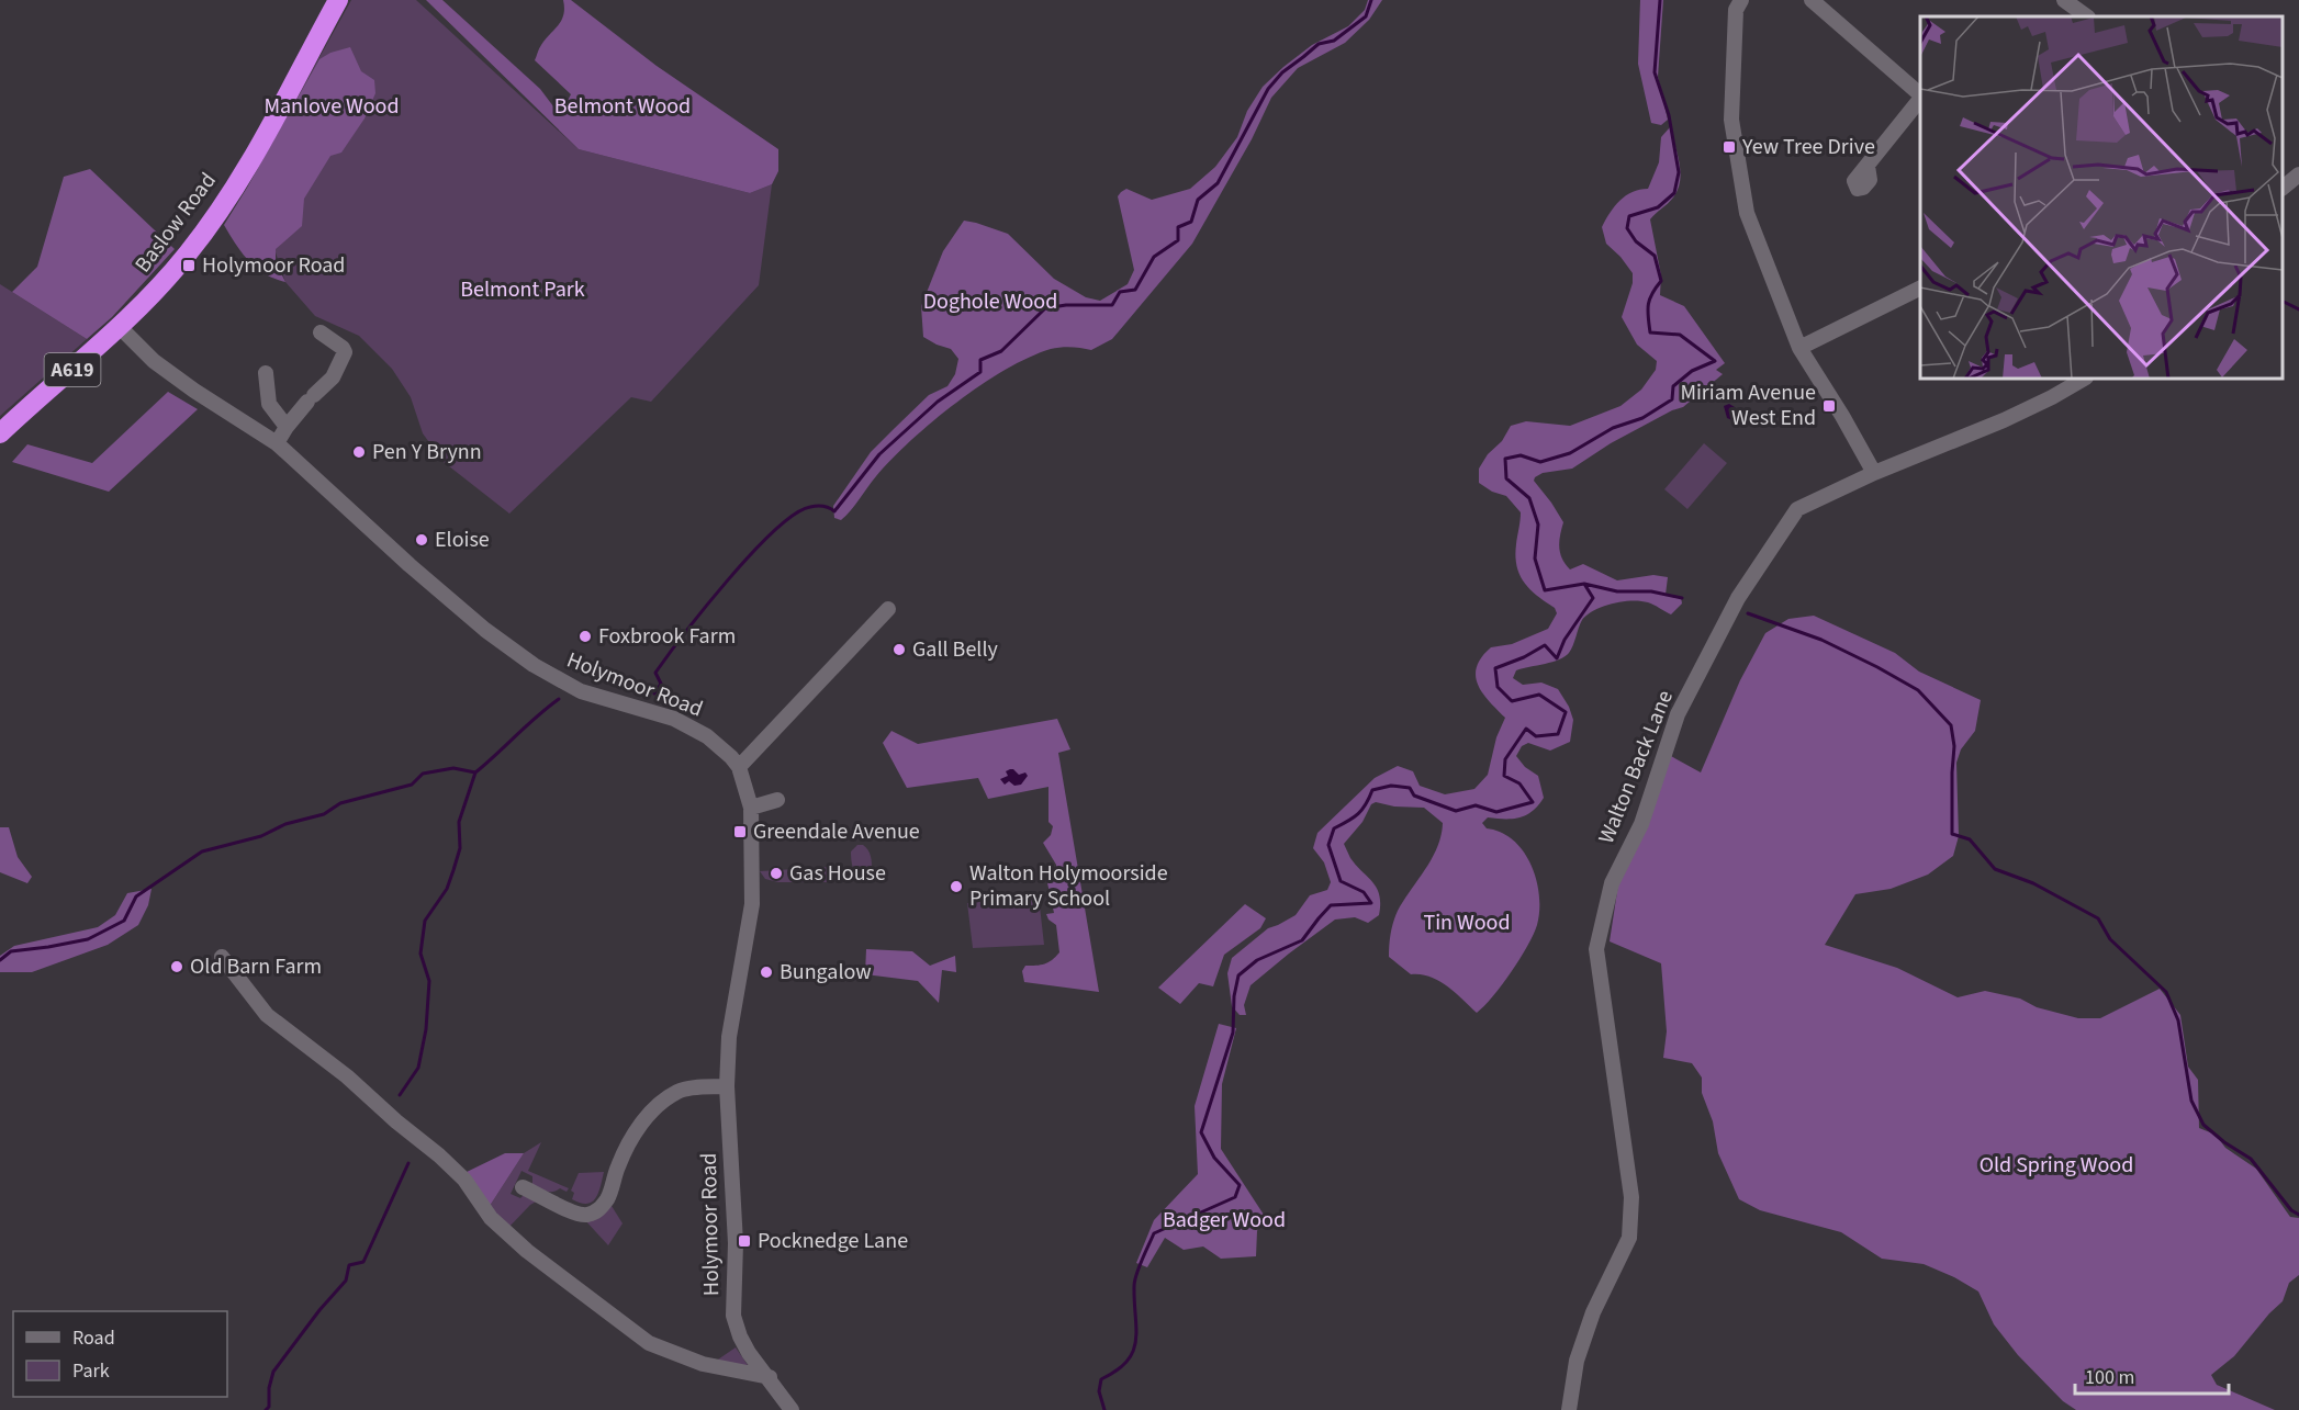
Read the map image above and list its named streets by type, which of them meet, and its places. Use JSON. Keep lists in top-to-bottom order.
{
  "streets": {
    "highway": ["Baslow Road", "A619"],
    "street": ["Holymoor Road", "Walton Back Lane"]
  },
  "crossings": [
    ["Baslow Road", "Holymoor Road"]
  ],
  "parks": [
    "Manlove Wood",
    "Belmont Wood",
    "Belmont Park",
    "Doghole Wood",
    "Tin Wood",
    "Old Spring Wood",
    "Badger Wood"
  ],
  "places": {
    "transit": [
      "Yew Tree Drive",
      "Holymoor Road",
      "Miriam Avenue West End",
      "Greendale Avenue",
      "Pocknedge Lane"
    ],
    "other": [
      "Pen Y Brynn",
      "Eloise",
      "Foxbrook Farm",
      "Gall Belly",
      "Gas House",
      "Walton Holymoorside Primary School",
      "Old Barn Farm",
      "Bungalow"
    ]
  },
  "legend": ["Road", "Park"],
  "scale_bar": "100 m"
}
